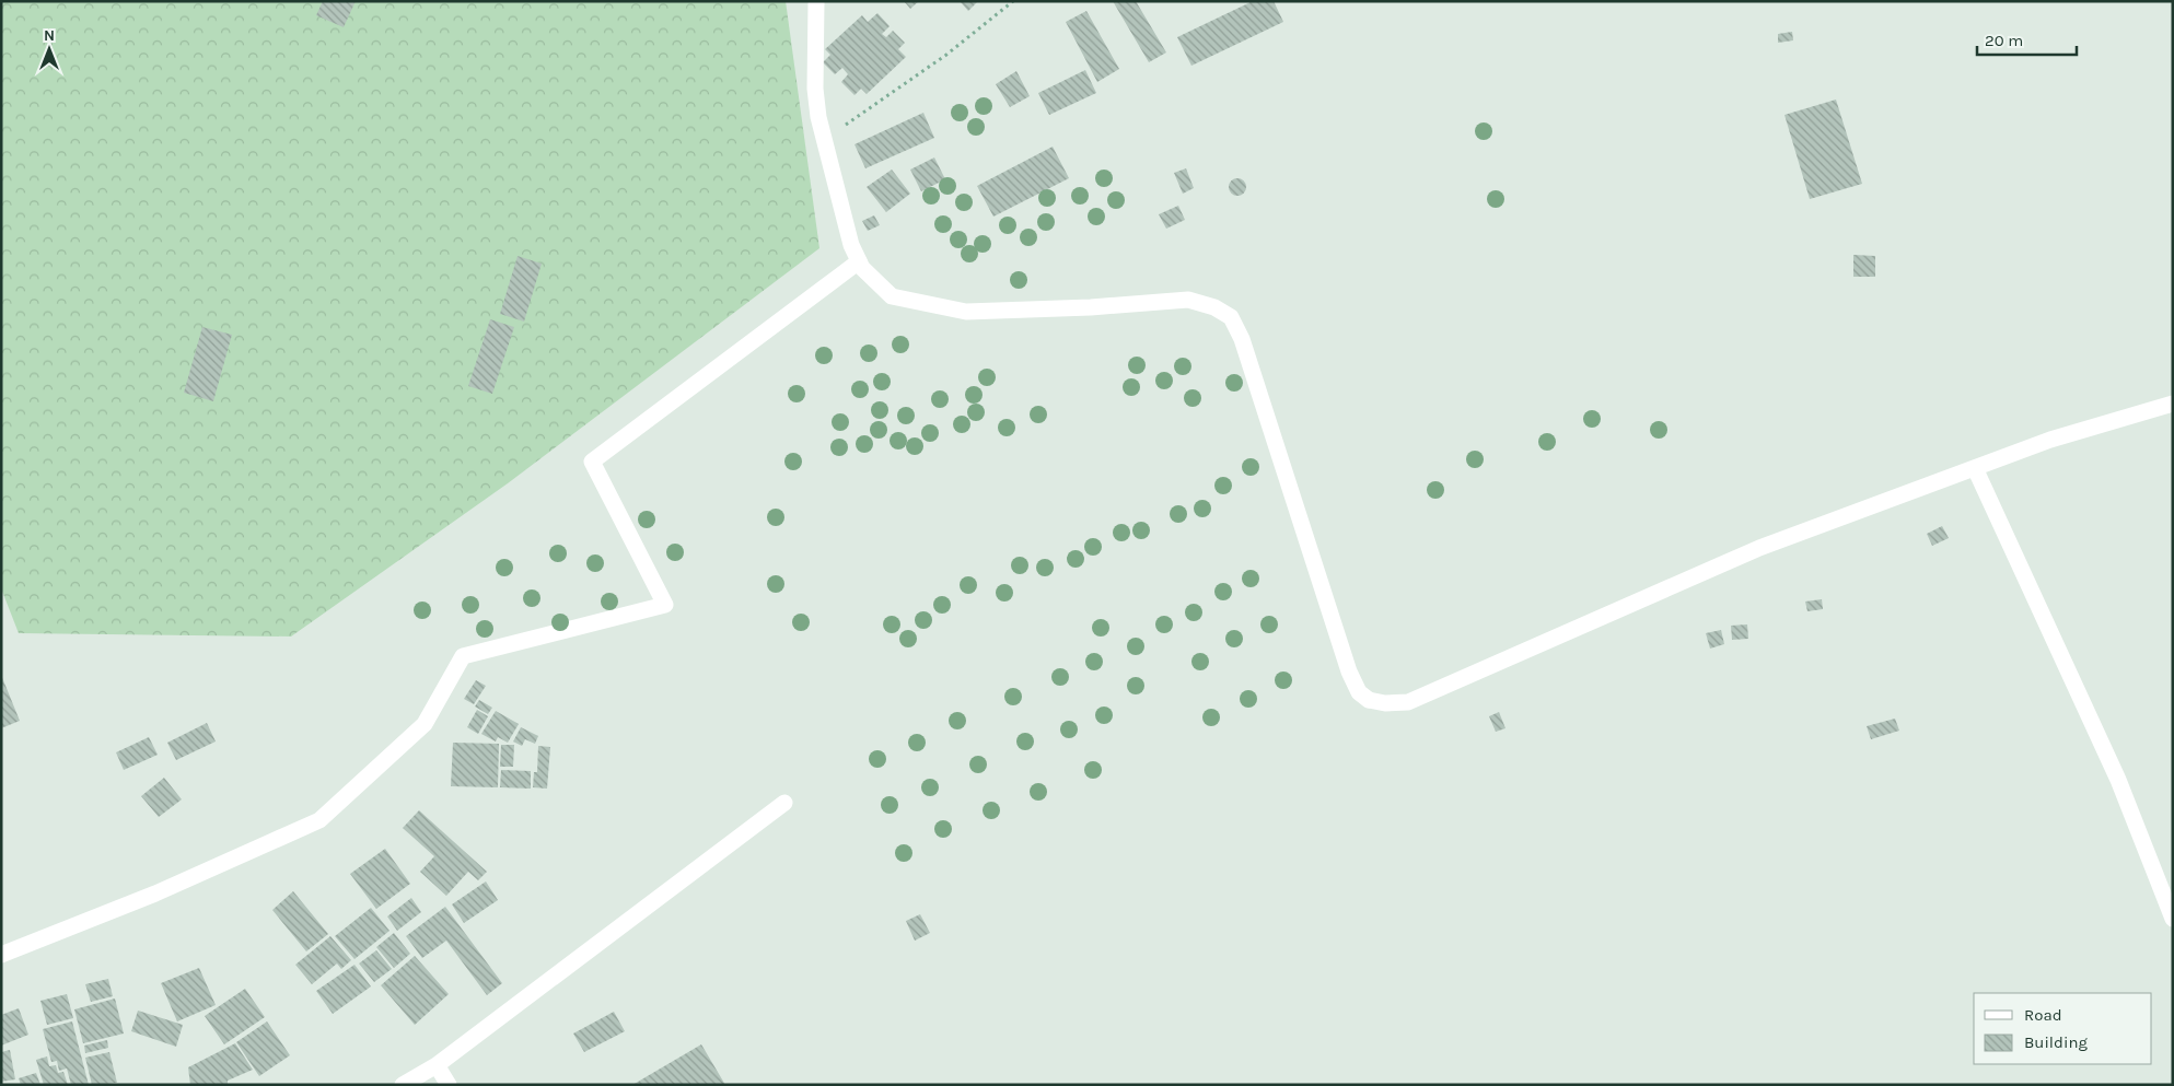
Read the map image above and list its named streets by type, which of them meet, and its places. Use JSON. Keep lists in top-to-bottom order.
{
  "legend": ["Road", "Building"],
  "scale_bar": "20 m",
  "north": "top"
}
